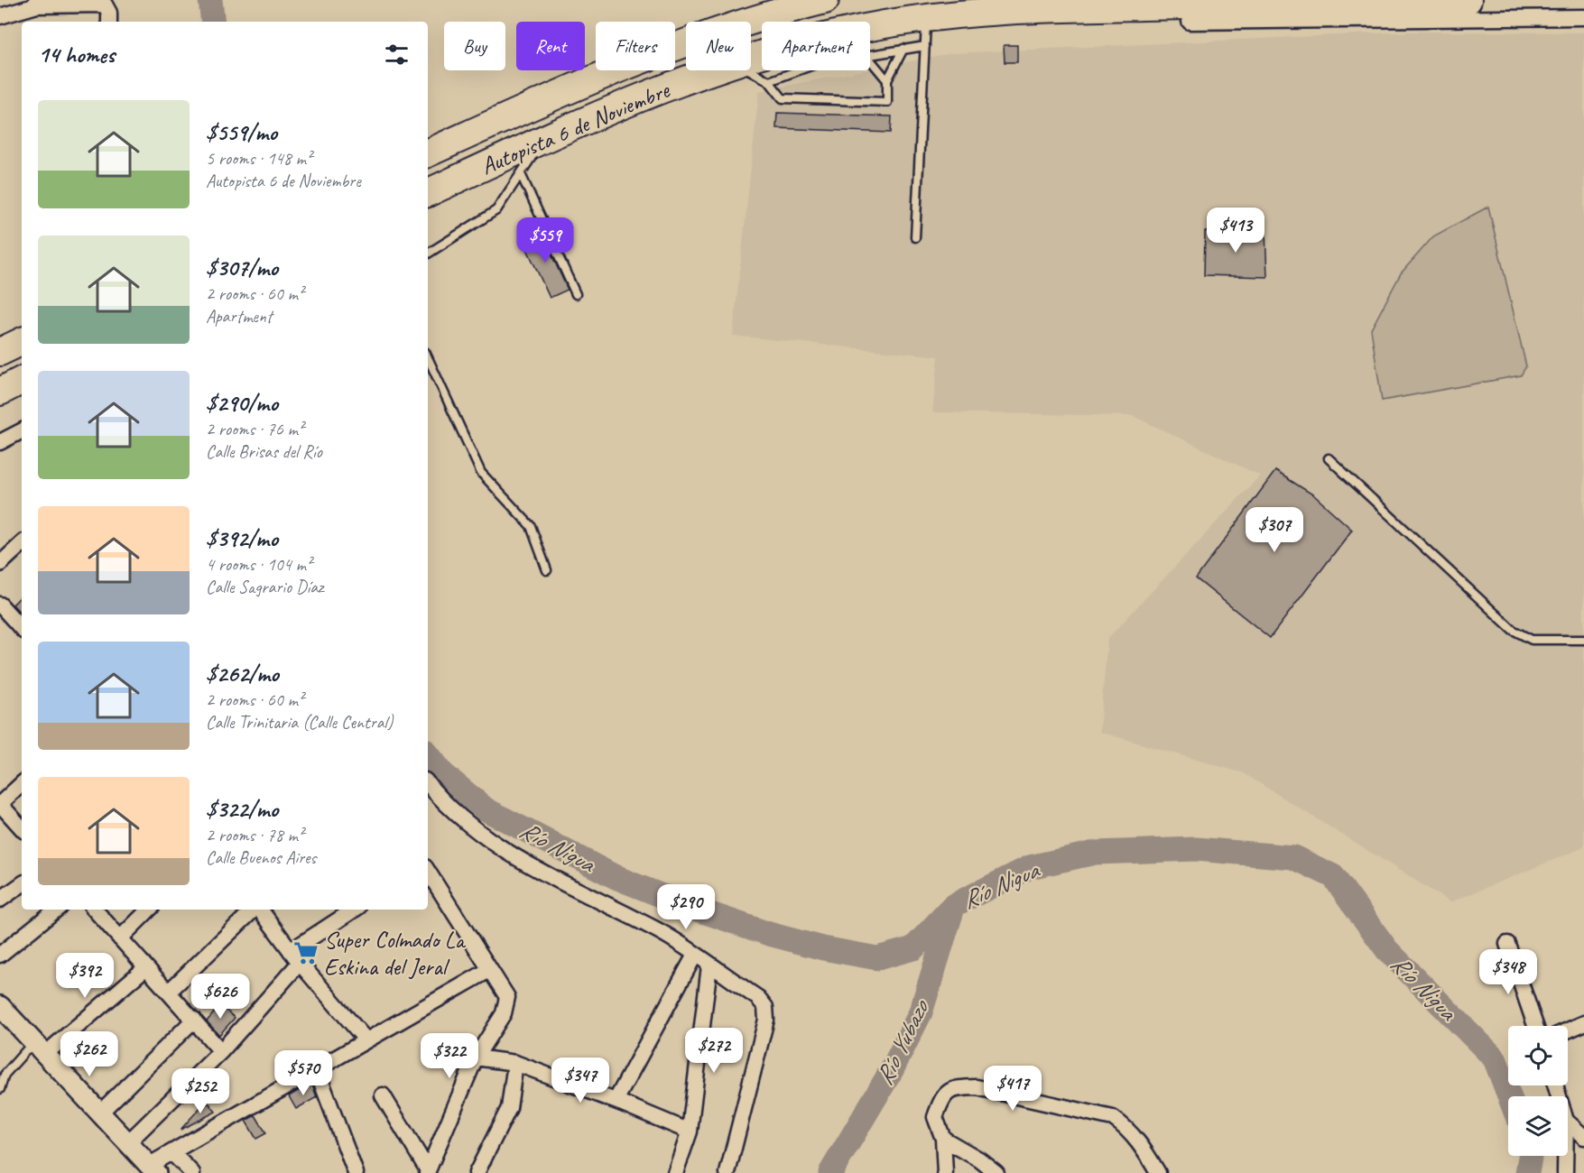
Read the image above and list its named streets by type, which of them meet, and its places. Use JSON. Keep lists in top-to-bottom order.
{
  "streets": {
    "highway": ["Autopista 6 de Noviembre"]
  },
  "water": ["Río Nigua", "Río Yubazo"],
  "places": {
    "supermarket": ["Super Colmado La Eskina del Jeral"]
  },
  "page": {
    "chip": [
      "Buy",
      "Rent",
      "Filters",
      "New",
      "Apartment"
    ],
    "heading": "14 homes",
    "list": [
      {
        "name": "$559/mo",
        "note": "5 rooms · 148 m² · Autopista 6 de Noviembre"
      },
      {
        "name": "$307/mo",
        "note": "2 rooms · 60 m² · Apartment"
      },
      {
        "name": "$290/mo",
        "note": "2 rooms · 76 m² · Calle Brisas del Río"
      },
      {
        "name": "$392/mo",
        "note": "4 rooms · 104 m² · Calle Sagrario Díaz"
      },
      {
        "name": "$262/mo",
        "note": "2 rooms · 60 m² · Calle Trinitaria (Calle Central)"
      },
      {
        "name": "$322/mo",
        "note": "2 rooms · 78 m² · Calle Buenos Aires"
      }
    ],
    "price": [
      "$413",
      "$559",
      "$307",
      "$290",
      "$348",
      "$392",
      "$626",
      "$272",
      "$262",
      "$322",
      "$570",
      "$347",
      "$417",
      "$252"
    ]
  }
}
